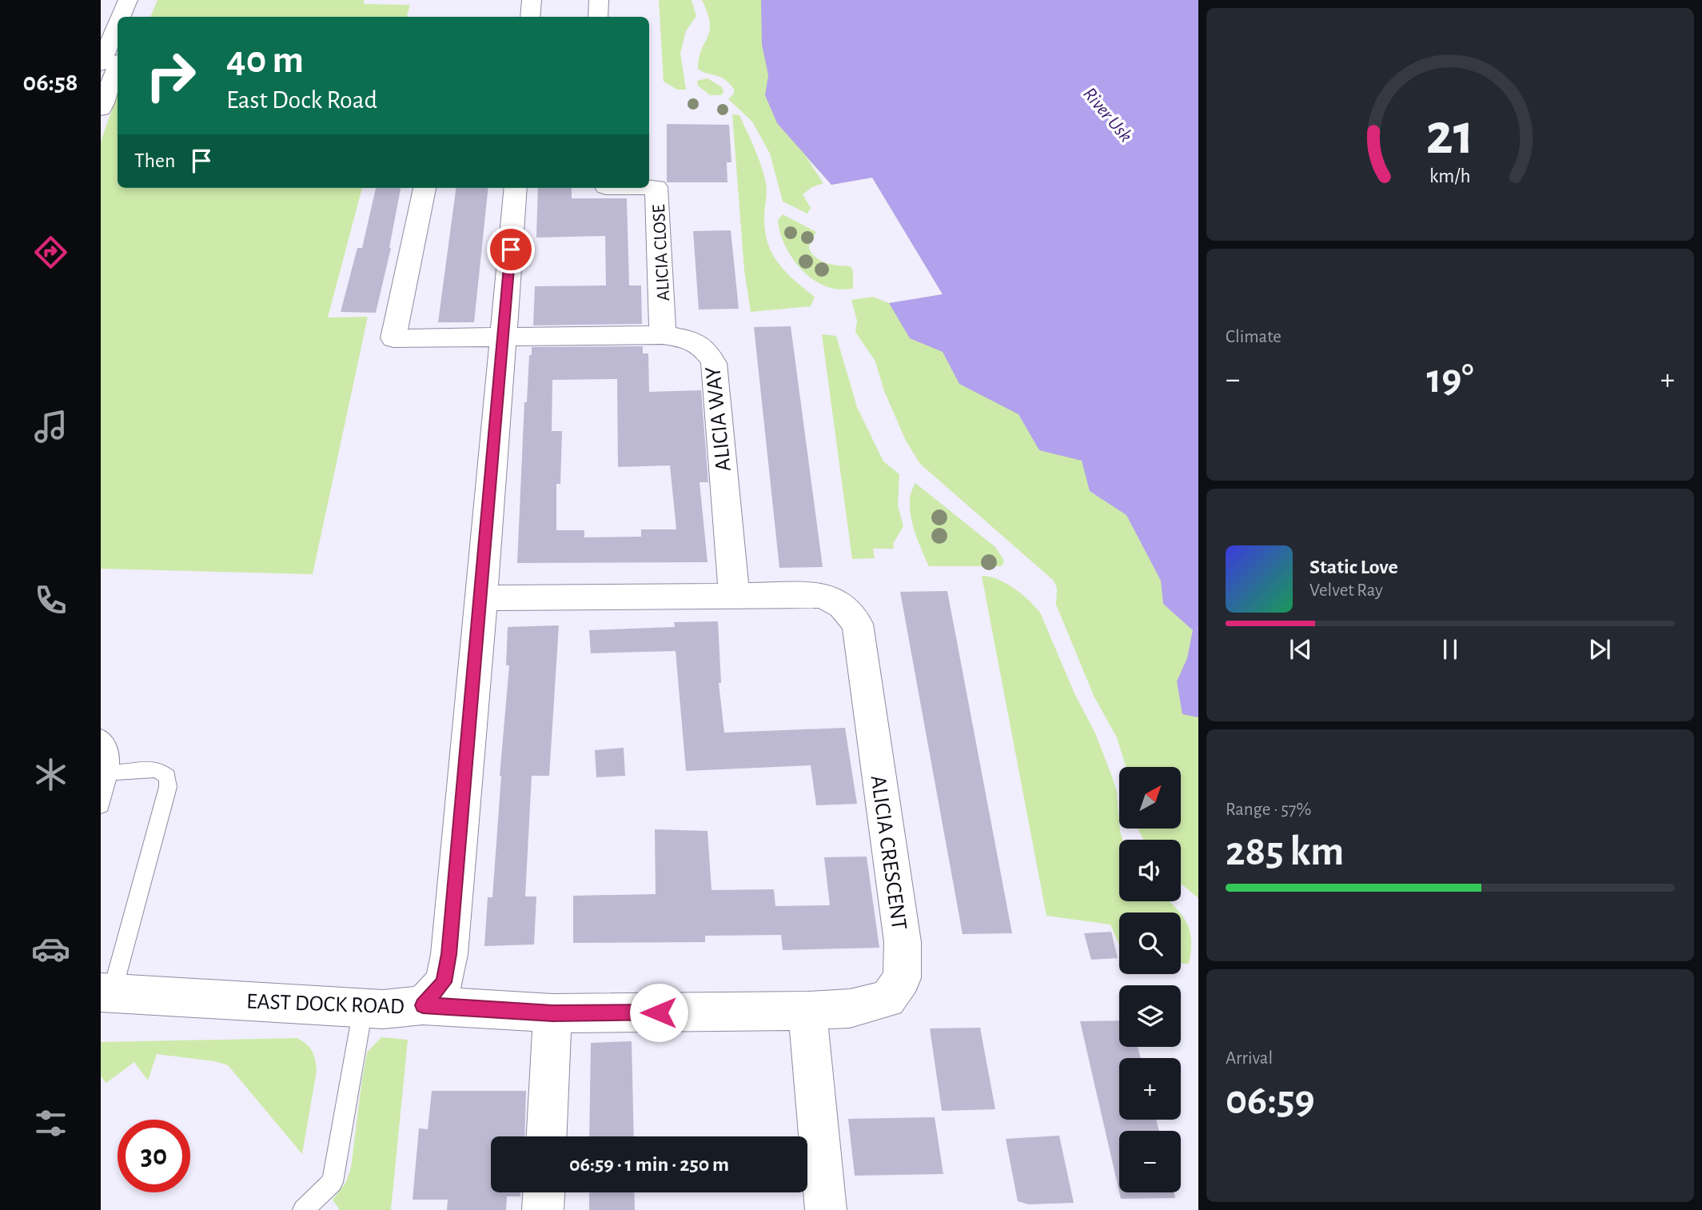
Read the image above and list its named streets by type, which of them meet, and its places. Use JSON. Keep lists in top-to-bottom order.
{
  "streets": {
    "street": [
      "ALICIA CLOSE",
      "ALICIA WAY",
      "ALICIA CRESCENT",
      "EAST DOCK ROAD"
    ]
  },
  "crossings": [
    ["ALICIA CLOSE", "ALICIA WAY"],
    ["ALICIA WAY", "ALICIA CRESCENT"],
    ["ALICIA WAY", "EAST DOCK ROAD"],
    ["ALICIA CRESCENT", "EAST DOCK ROAD"]
  ],
  "water": ["River Usk"],
  "north": "top right",
  "page": {
    "tabs": "06:58",
    "turn": ["40 m", "East Dock Road"],
    "then": "Then",
    "tile": [
      "Climate",
      ["Range · 57%", "285 km"],
      ["Arrival", "06:59"]
    ],
    "heat": ["−", "19°", "+"],
    "song": ["Static Love", "Velvet Ray"],
    "map_buttons": ["+", "−"],
    "limit": "30",
    "trip": "06:59 · 1 min · 250 m",
    "gauge": ["21", "km/h"]
  }
}
